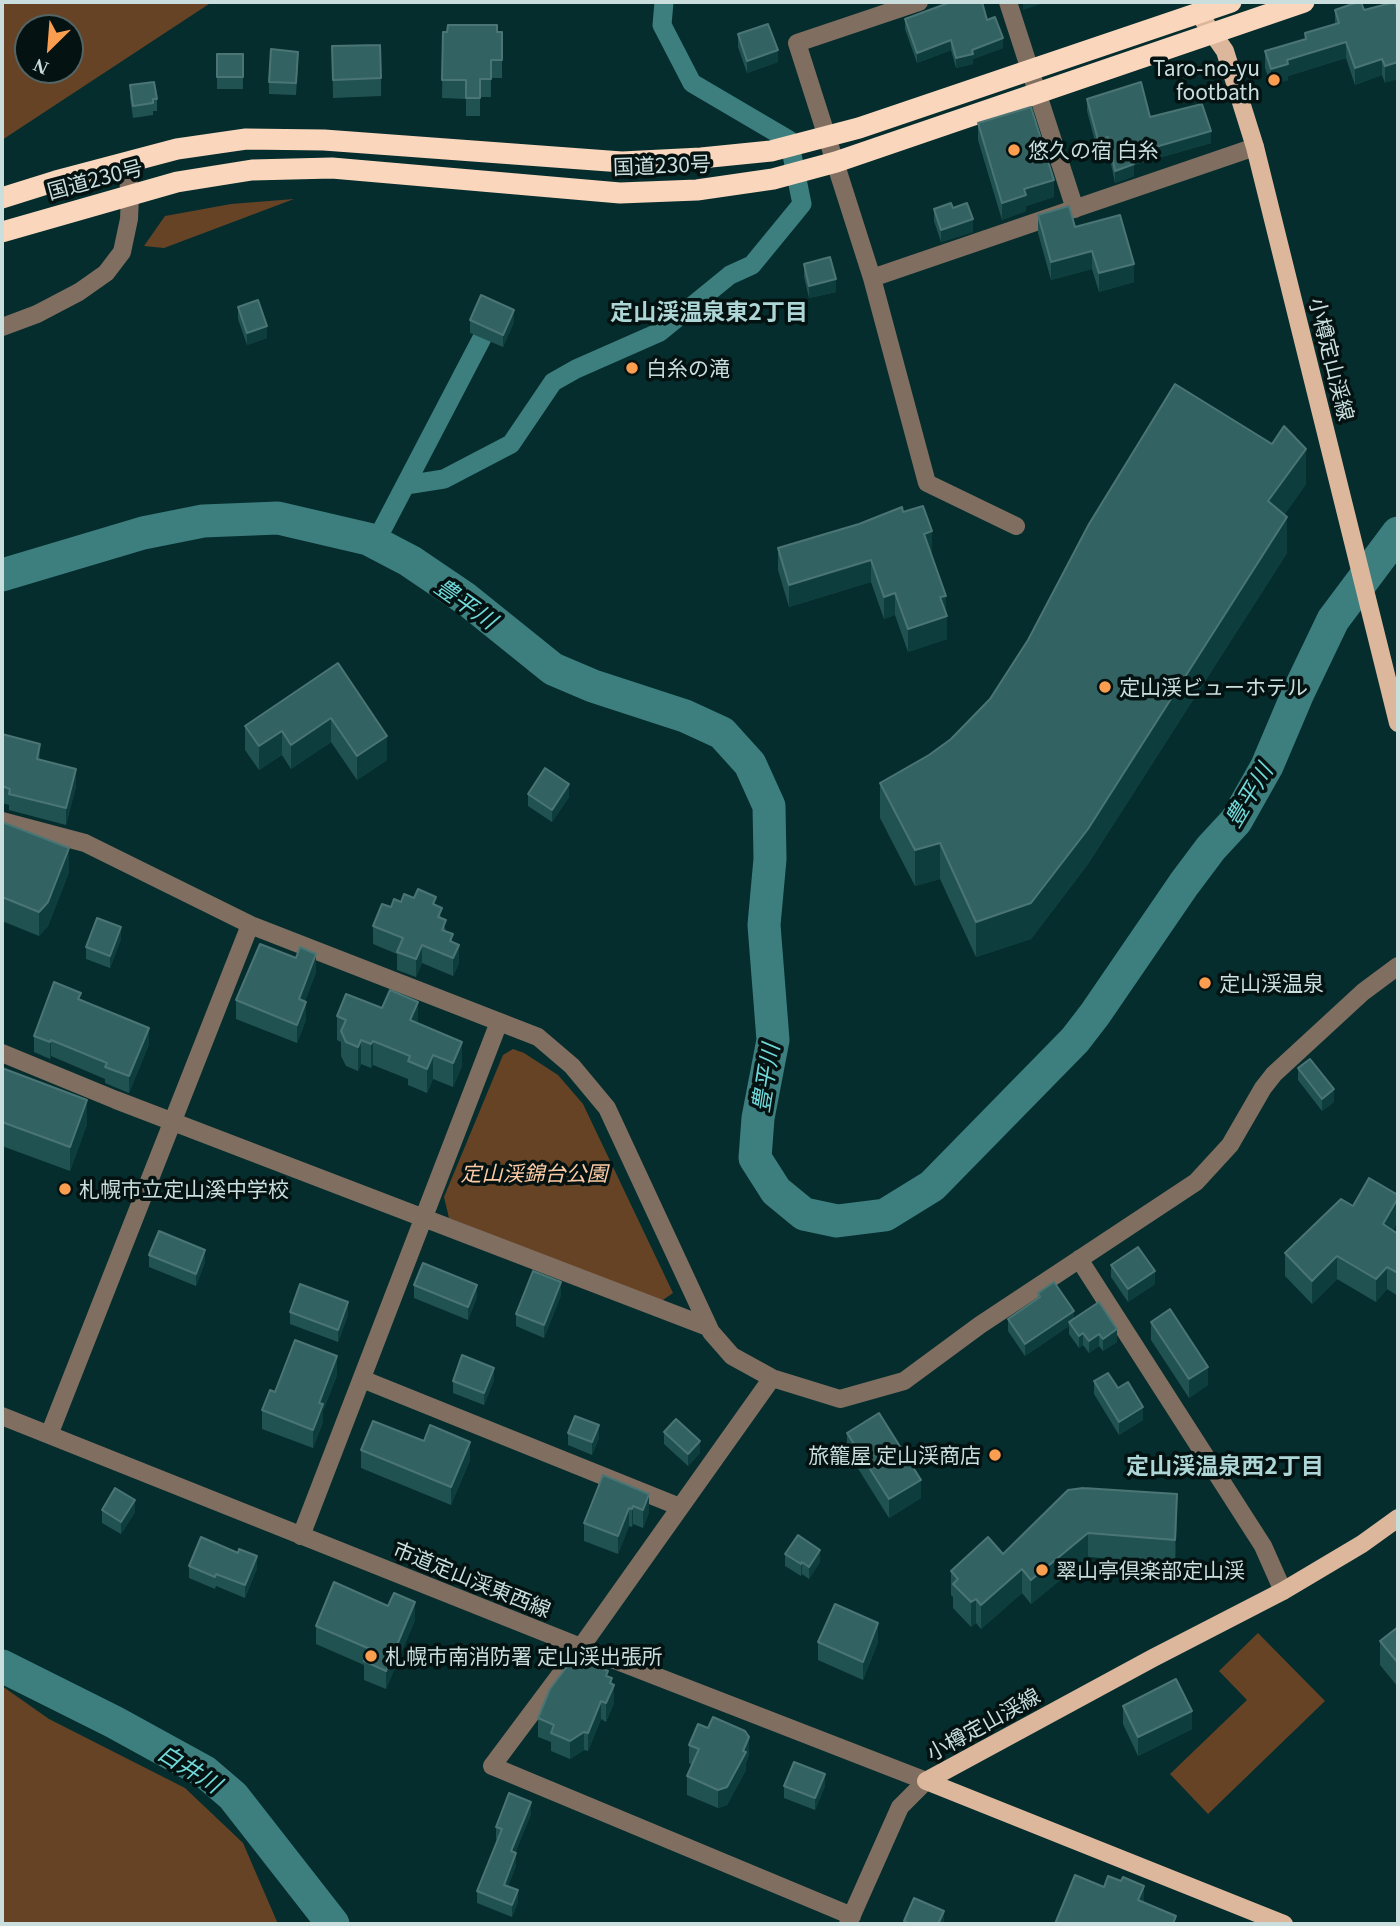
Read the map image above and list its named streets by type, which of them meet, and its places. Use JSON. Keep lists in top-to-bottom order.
{
  "streets": {
    "highway": ["国道230号"],
    "main road": ["小樽定山渓線"],
    "street": ["市道定山渓東西線"]
  },
  "crossings": [
    ["国道230号", "小樽定山渓線"],
    ["小樽定山渓線", "市道定山渓東西線"]
  ],
  "districts": ["定山渓温泉東2丁目", "定山渓温泉西2丁目"],
  "water": ["豊平川", "白井川"],
  "parks": ["定山渓錦台公園"],
  "places": [
    "Taro-no-yu footbath",
    "悠久の宿 白糸",
    "白糸の滝",
    "定山渓ビューホテル",
    "定山渓温泉",
    "札幌市立定山溪中学校",
    "旅籠屋 定山渓商店",
    "翠山亭倶楽部定山渓",
    "札幌市南消防署 定山渓出張所"
  ],
  "north": "bottom left"
}
